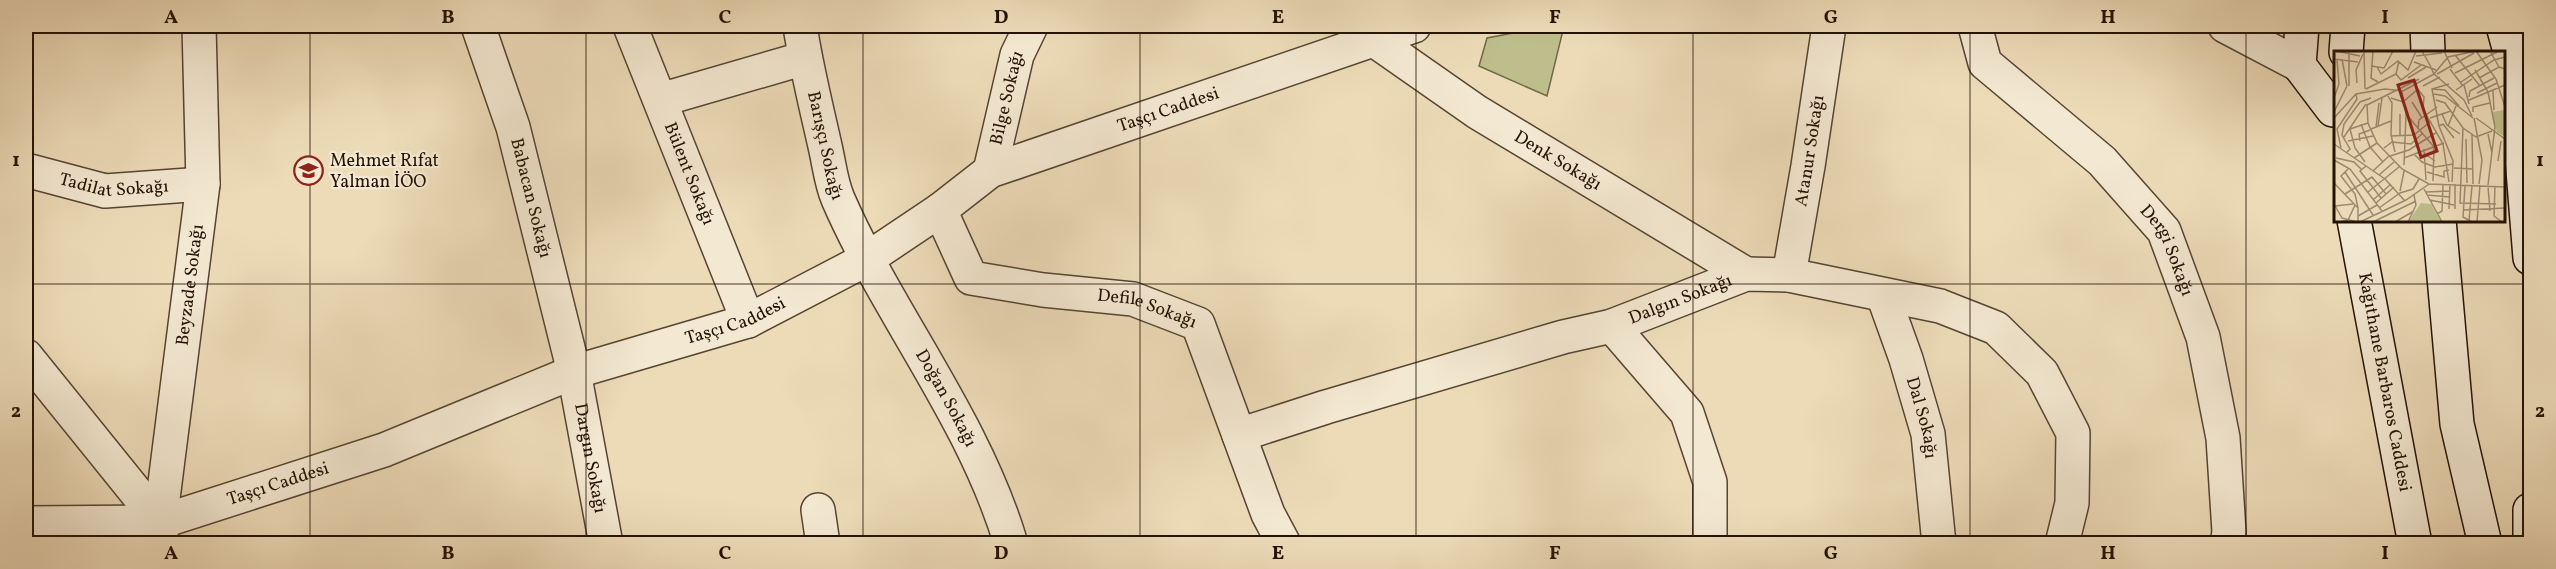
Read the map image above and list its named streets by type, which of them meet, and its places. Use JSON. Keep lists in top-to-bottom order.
{
  "streets": {
    "street": [
      "Bilge Sokağı",
      "Taşçı Caddesi",
      "Barışçı Sokağı",
      "Atanur Sokağı",
      "Denk Sokağı",
      "Bülent Sokağı",
      "Tadilat Sokağı",
      "Babacan Sokağı",
      "Dergi Sokağı",
      "Beyzade Sokağı",
      "Dalgın Sokağı",
      "Defile Sokağı",
      "Kağıthane Barbaros Caddesi",
      "Doğan Sokağı",
      "Dal Sokağı",
      "Dargın Sokağı"
    ]
  },
  "crossings": [
    ["Bilge Sokağı", "Taşçı Caddesi"],
    ["Taşçı Caddesi", "Barışçı Sokağı"],
    ["Taşçı Caddesi", "Denk Sokağı"],
    ["Taşçı Caddesi", "Bülent Sokağı"],
    ["Taşçı Caddesi", "Babacan Sokağı"],
    ["Taşçı Caddesi", "Beyzade Sokağı"],
    ["Taşçı Caddesi", "Defile Sokağı"],
    ["Taşçı Caddesi", "Doğan Sokağı"],
    ["Taşçı Caddesi", "Dargın Sokağı"],
    ["Barışçı Sokağı", "Doğan Sokağı"],
    ["Atanur Sokağı", "Dalgın Sokağı"],
    ["Denk Sokağı", "Dalgın Sokağı"],
    ["Tadilat Sokağı", "Beyzade Sokağı"],
    ["Babacan Sokağı", "Dargın Sokağı"],
    ["Dalgın Sokağı", "Defile Sokağı"],
    ["Dalgın Sokağı", "Dal Sokağı"]
  ],
  "places": {
    "school or university": ["Mehmet Rıfat Yalman İÖO"]
  },
  "grid": {
    "columns": [
      "A",
      "B",
      "C",
      "D",
      "E",
      "F",
      "G",
      "H",
      "I"
    ],
    "rows": ["1", "2"]
  }
}
